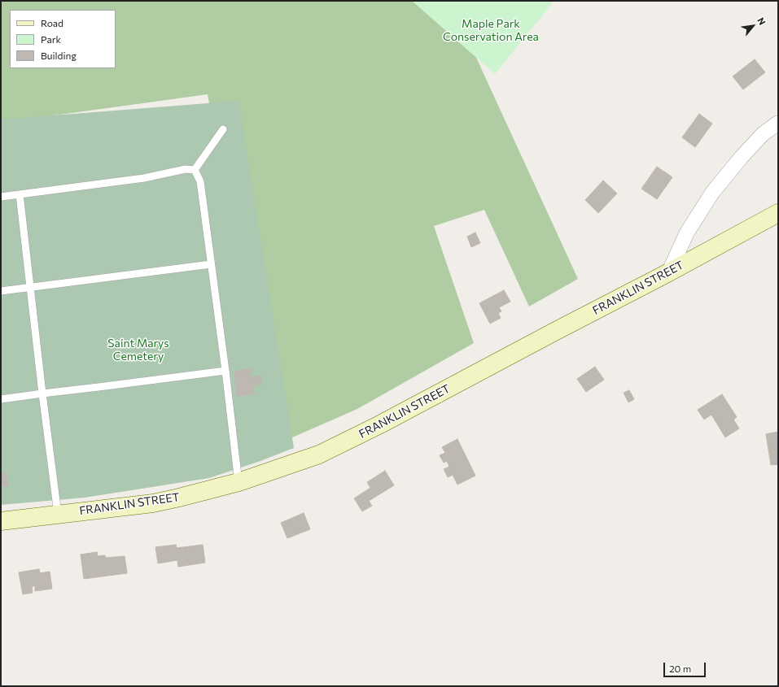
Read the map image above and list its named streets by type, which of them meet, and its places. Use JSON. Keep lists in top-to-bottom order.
{
  "streets": {
    "street": ["FRANKLIN STREET"]
  },
  "parks": ["Maple Park Conservation Area", "Saint Marys Cemetery"],
  "legend": ["Road", "Park", "Building"],
  "scale_bar": "20 m",
  "north": "top right"
}
